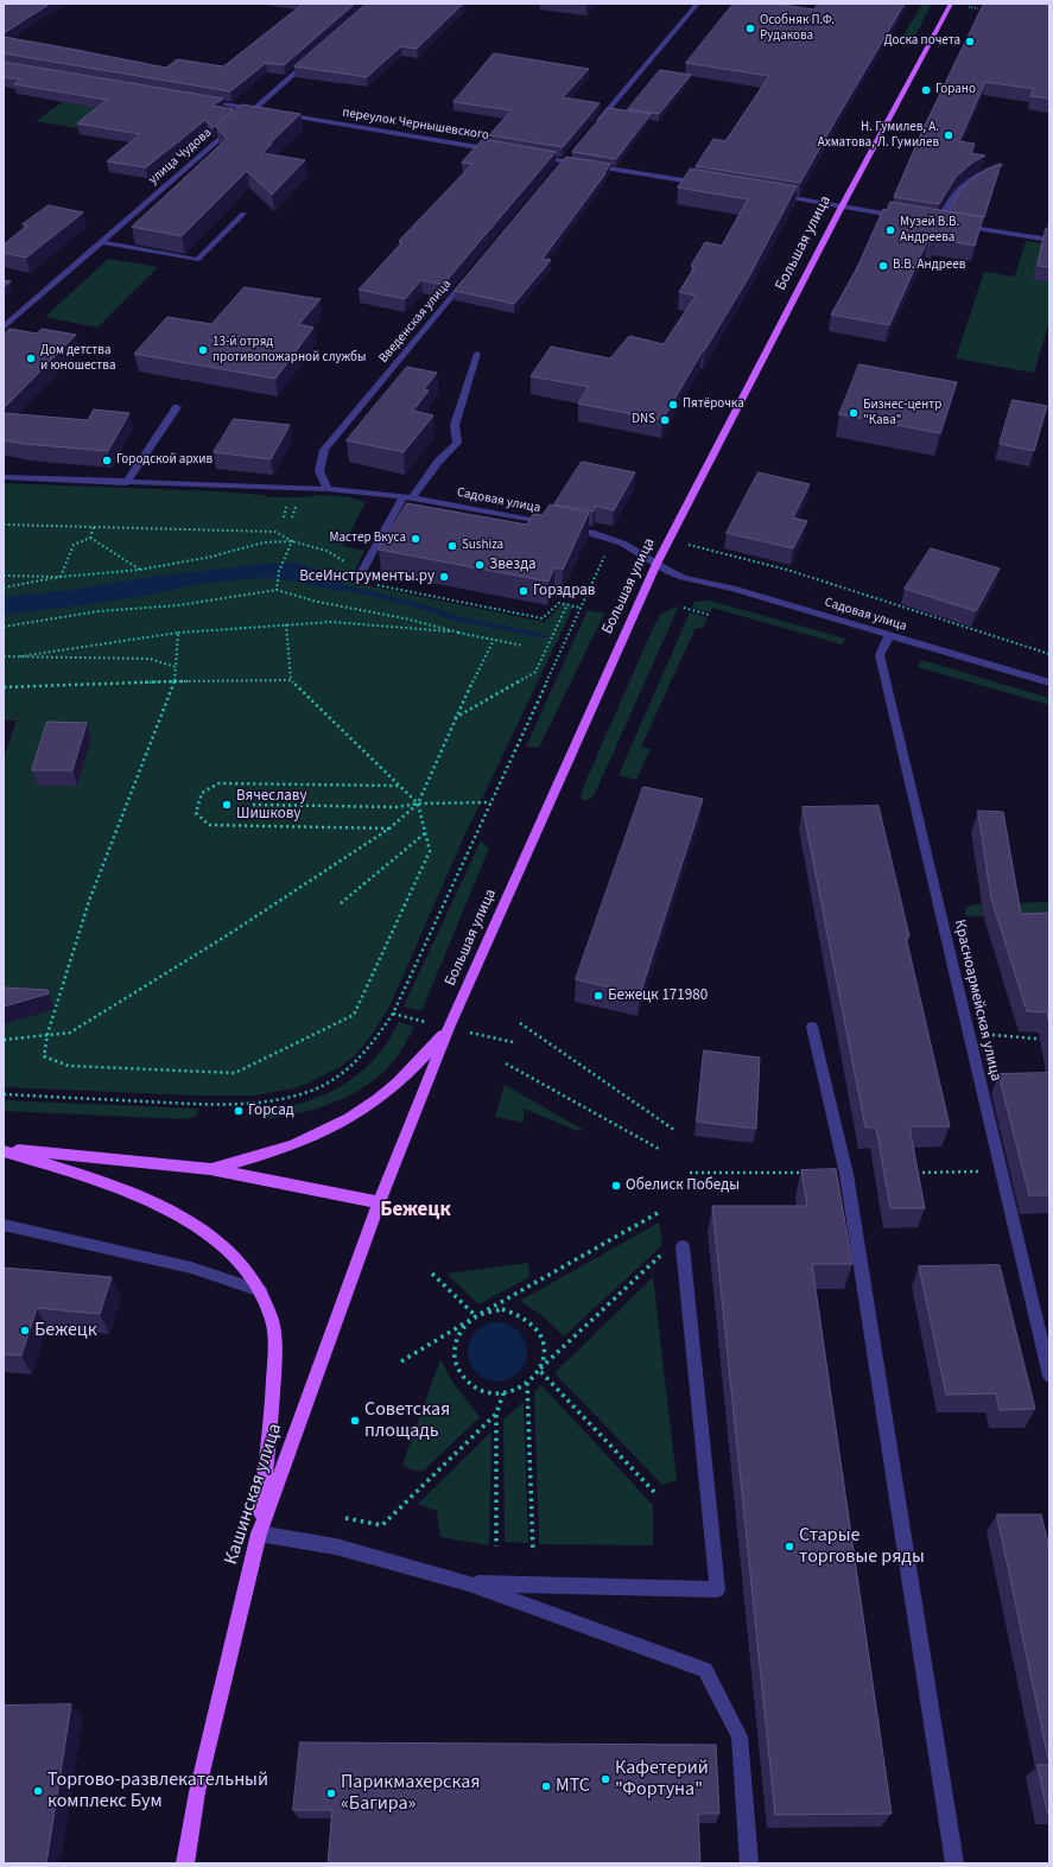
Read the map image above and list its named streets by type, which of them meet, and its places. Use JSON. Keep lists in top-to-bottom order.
{
  "streets": {
    "main road": ["Большая улица", "Кашинская улица"],
    "street": [
      "переулок Чернышевского",
      "улица Чудова",
      "Введенская улица",
      "Садовая улица",
      "Красноармейская улица"
    ]
  },
  "crossings": [
    ["Большая улица", "Садовая улица"],
    ["Большая улица", "Кашинская улица"],
    ["Введенская улица", "Садовая улица"],
    ["Садовая улица", "Красноармейская улица"]
  ],
  "districts": ["Бежецк"],
  "places": [
    "Особняк П.Ф. Рудакова",
    "Доска почета",
    "Горано",
    "Н. Гумилев, А. Ахматова, Л. Гумилев",
    "Музей В.В. Андреева",
    "В.В. Андреев",
    "13-й отряд противопожарной службы",
    "Дом детства и юношества",
    "Пятёрочка",
    "Бизнес-центр \"Кава\"",
    "DNS",
    "Городской архив",
    "Мастер Вкуса",
    "Sushiza",
    "Звезда",
    "ВсеИнструменты.ру",
    "Горздрав",
    "Вячеславу Шишкову",
    "Бежецк 171980",
    "Горсад",
    "Обелиск Победы",
    "Бежецк",
    "Советская площадь",
    "Старые торговые ряды",
    "Кафетерий \"Фортуна\"",
    "МТС",
    "Торгово-развлекательный комплекс Бум",
    "Парикмахерская «Багира»"
  ]
}
